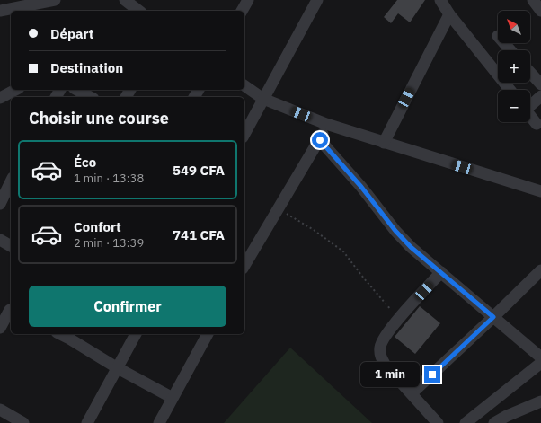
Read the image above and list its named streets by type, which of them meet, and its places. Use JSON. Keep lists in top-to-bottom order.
{
  "north": "top left",
  "page": {
    "map_buttons": ["+", "−"],
    "banner": ["Départ", "Destination"],
    "heading": "Choisir une course",
    "list": [
      {
        "name": "Éco",
        "note": "1 min · 13:38",
        "value": "549 CFA"
      },
      {
        "name": "Confort",
        "note": "2 min · 13:39",
        "value": "741 CFA"
      }
    ],
    "buttons": "Confirmer",
    "bubble": "1 min"
  }
}
